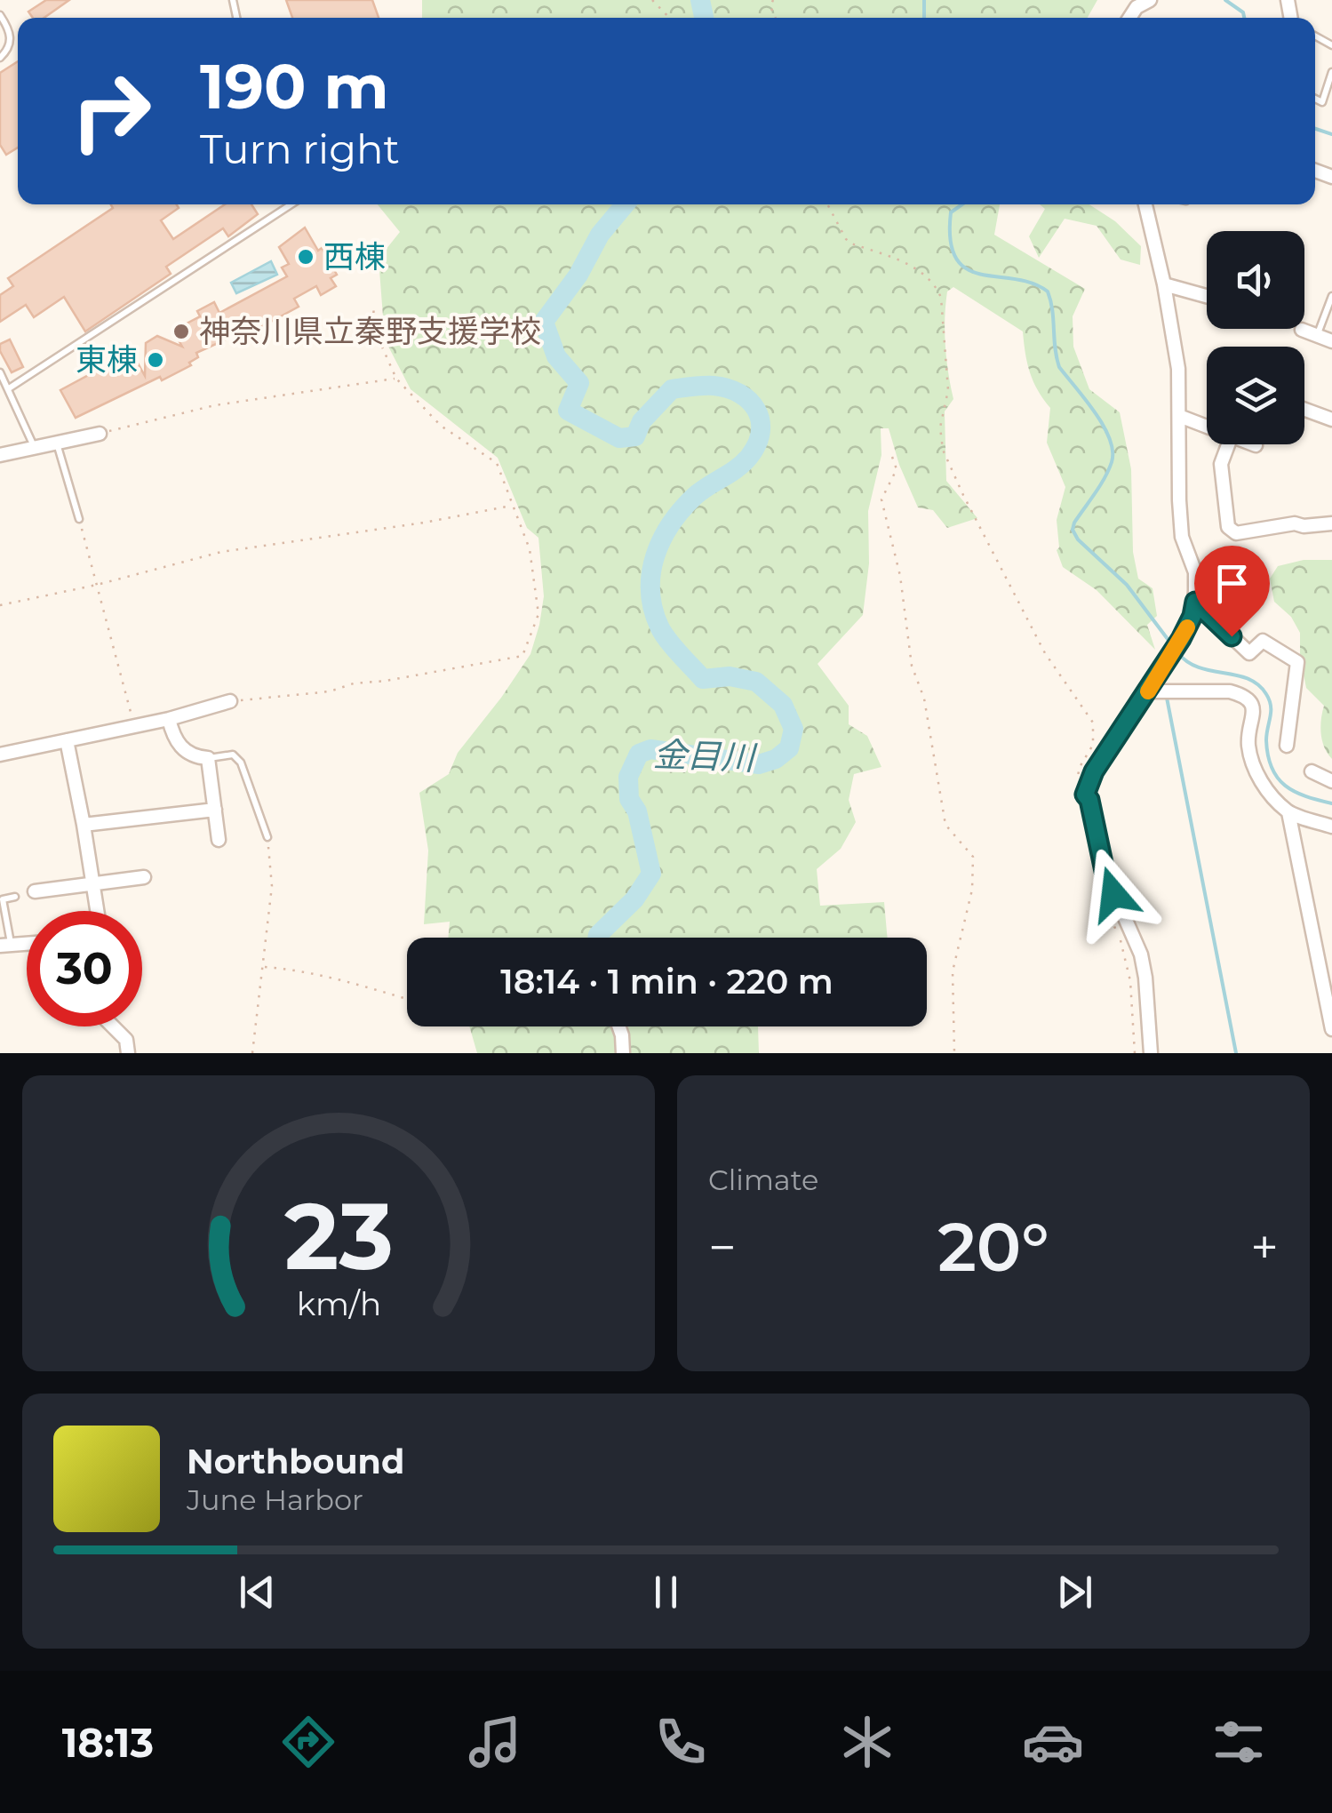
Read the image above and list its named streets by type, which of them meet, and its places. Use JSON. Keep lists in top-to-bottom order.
{
  "water": ["金目川"],
  "places": ["西棟", "神奈川県立秦野支援学校", "東棟"],
  "page": {
    "turn": ["190 m", "Turn right"],
    "limit": "30",
    "trip": "18:14 · 1 min · 220 m",
    "tile": "Climate",
    "heat": ["−", "20°", "+"],
    "song": ["Northbound", "June Harbor"],
    "tabs": "18:13",
    "gauge": ["23", "km/h"]
  }
}
